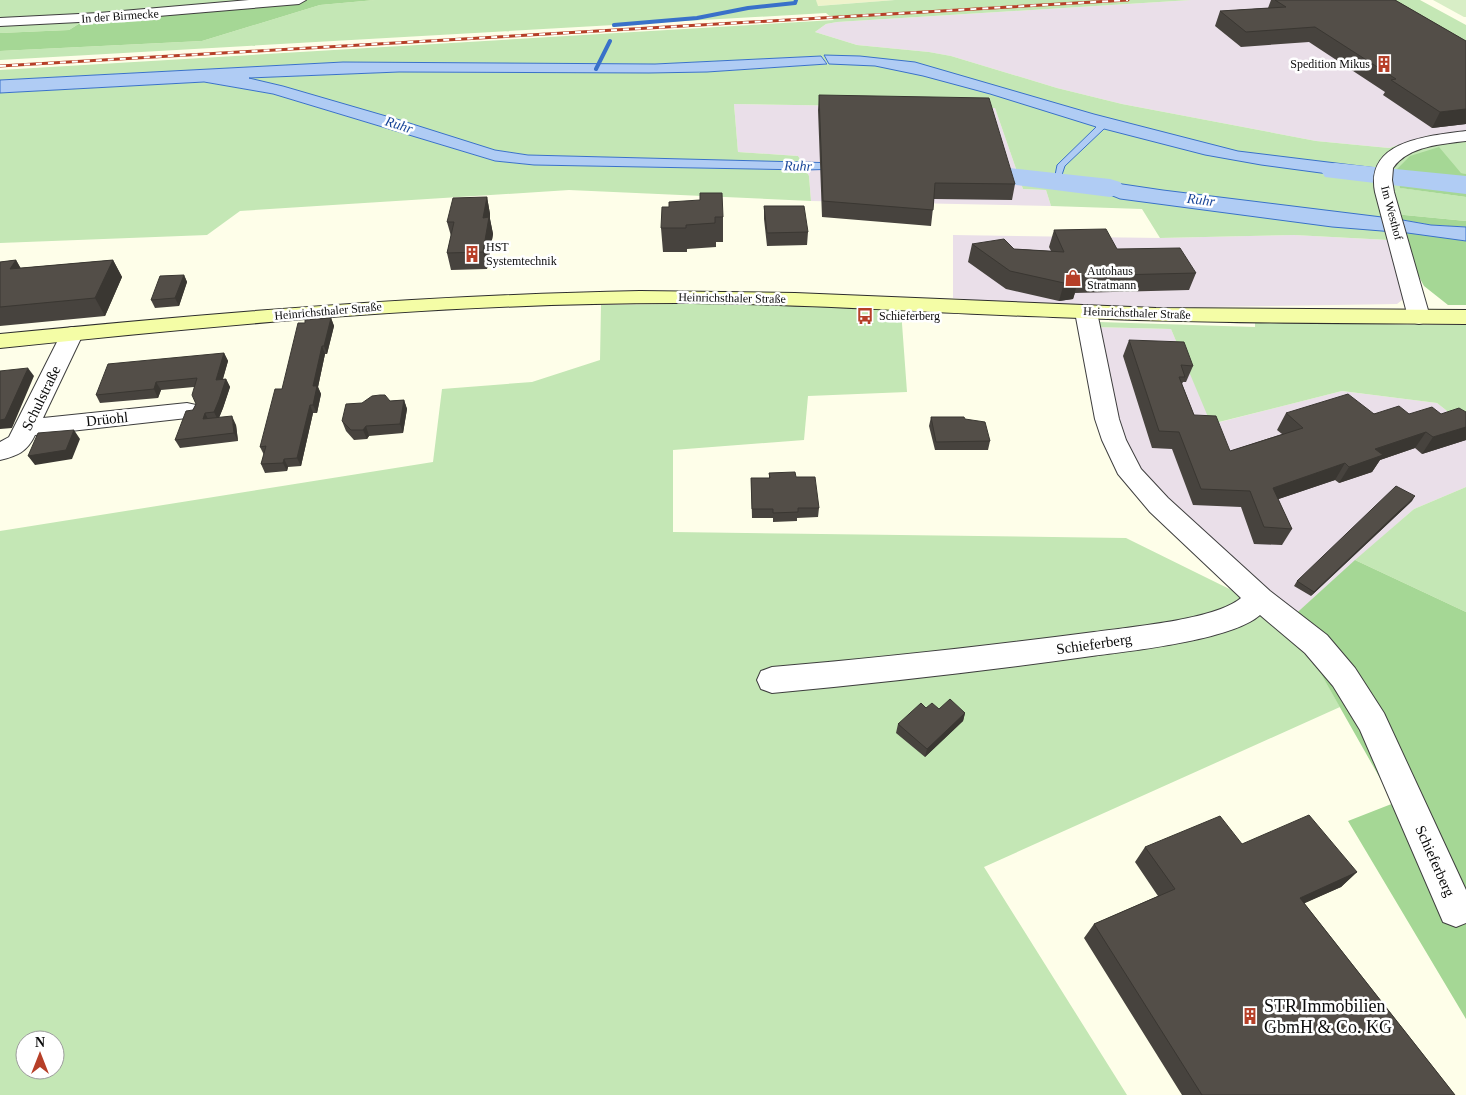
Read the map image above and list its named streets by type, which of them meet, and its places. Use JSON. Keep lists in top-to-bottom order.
{
  "streets": {
    "main road": ["Heinrichsthaler Straße"],
    "street": [
      "In der Birmecke",
      "Im Westhof",
      "Schulstraße",
      "Drüohl",
      "Schieferberg"
    ]
  },
  "crossings": [
    ["Im Westhof", "Heinrichsthaler Straße"],
    ["Heinrichsthaler Straße", "Schulstraße"],
    ["Heinrichsthaler Straße", "Schieferberg"],
    ["Schulstraße", "Drüohl"]
  ],
  "water": ["Ruhr"],
  "places": {
    "building": ["Spedition Mikus", "HST Systemtechnik", "STR Immobilien GbmH & Co. KG"],
    "shop": ["Autohaus Stratmann"],
    "bus stop": ["Schieferberg"]
  },
  "north": "top"
}
